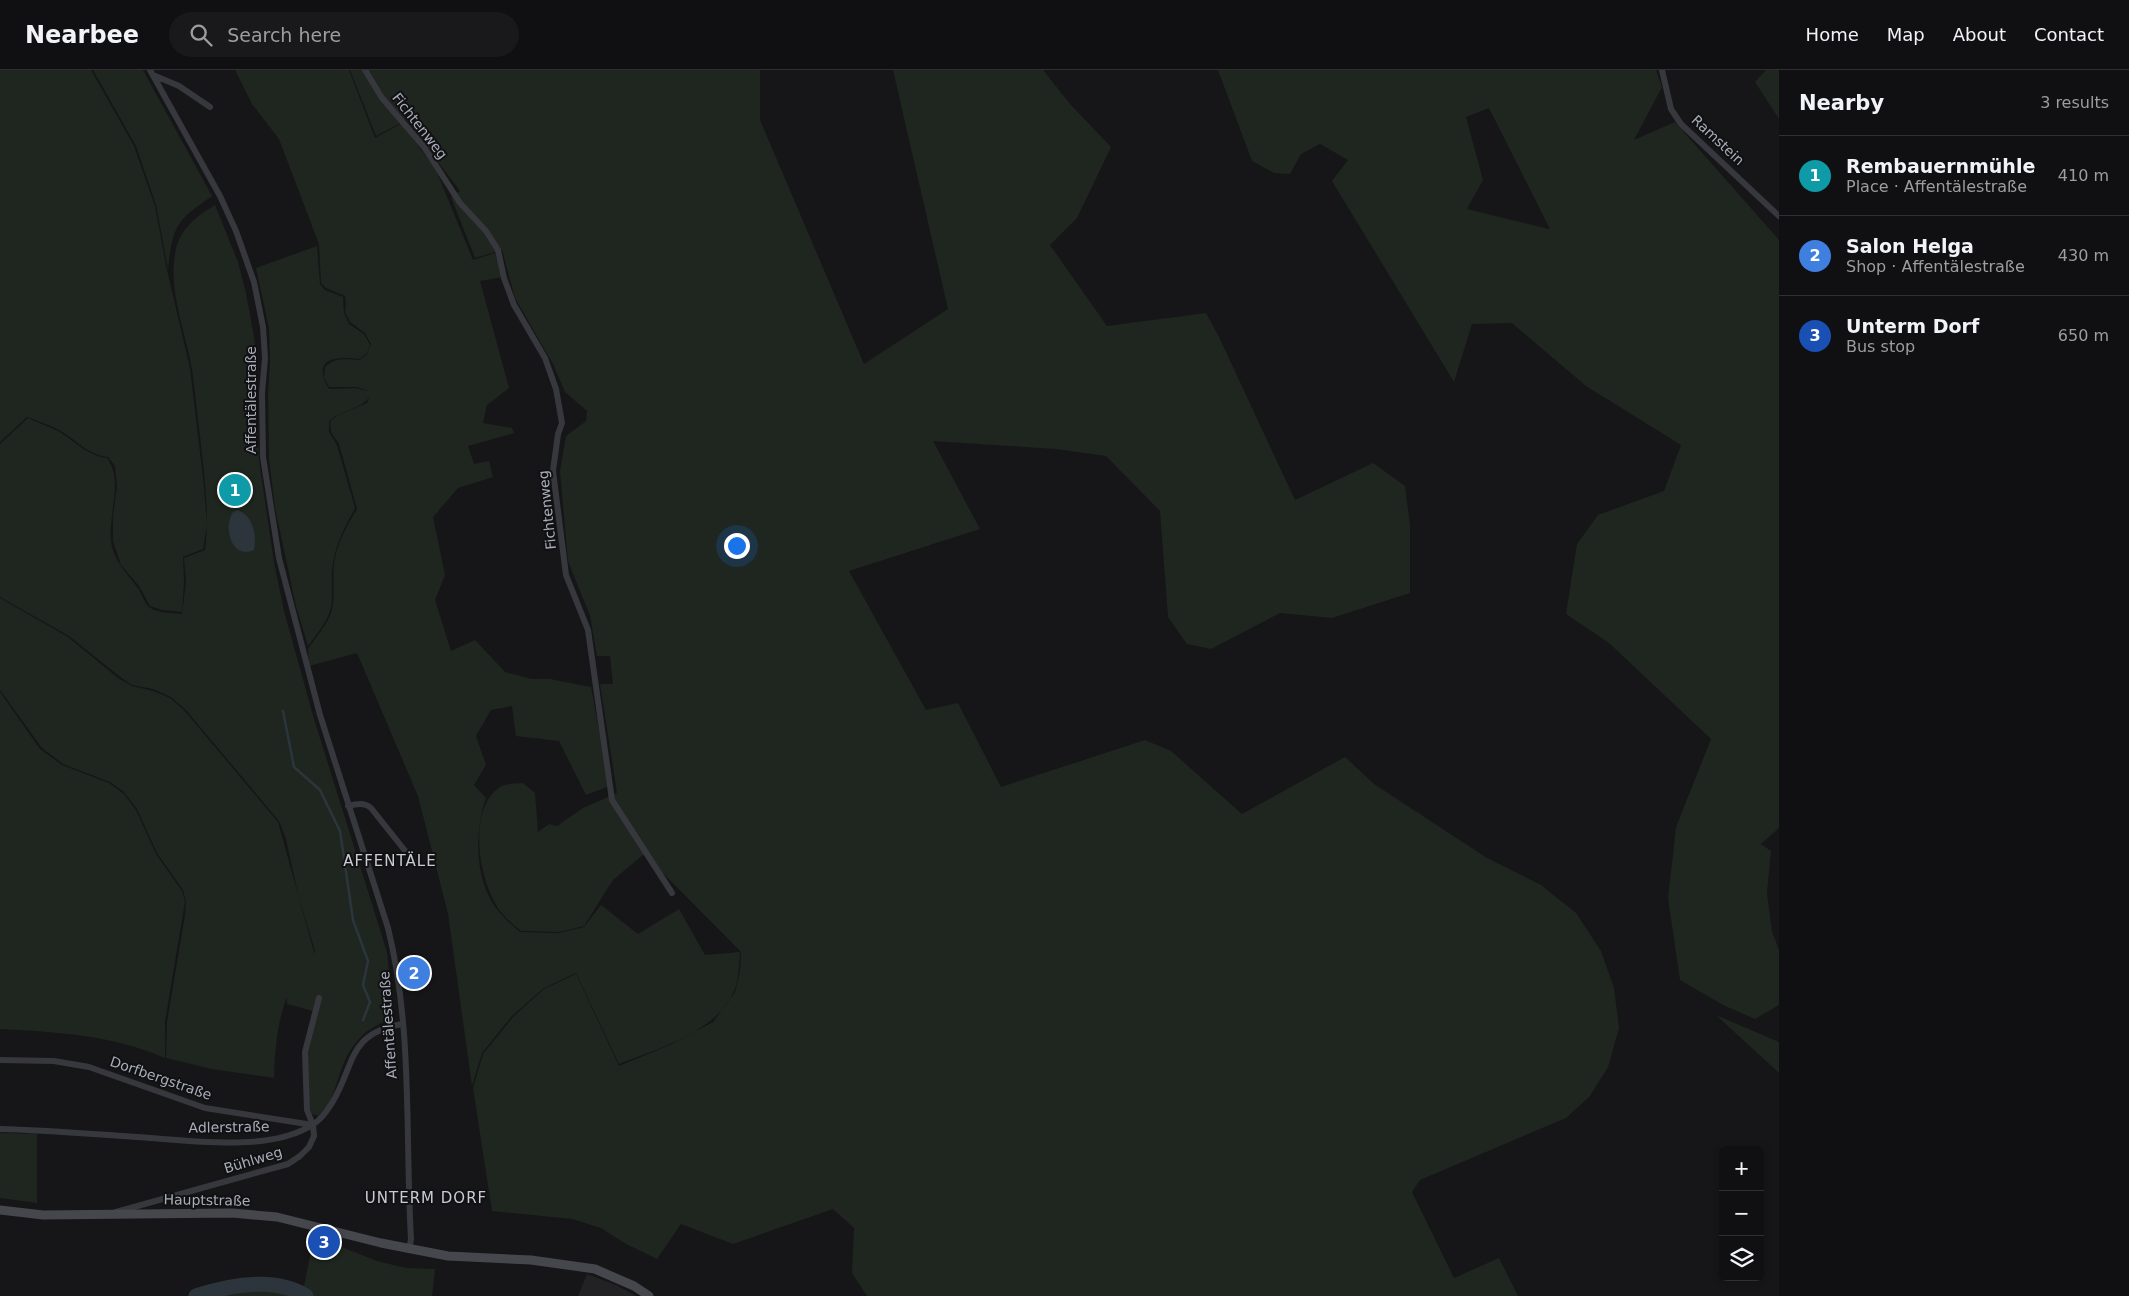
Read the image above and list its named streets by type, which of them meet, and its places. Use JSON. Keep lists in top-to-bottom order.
{
  "streets": {
    "main road": ["Hauptstraße"],
    "street": [
      "Fichtenweg",
      "Ramstein",
      "Affentälestraße",
      "Dorfbergstraße",
      "Adlerstraße",
      "Bühlweg"
    ]
  },
  "crossings": [
    ["Affentälestraße", "Adlerstraße"],
    ["Affentälestraße", "Hauptstraße"],
    ["Dorfbergstraße", "Adlerstraße"],
    ["Dorfbergstraße", "Bühlweg"],
    ["Adlerstraße", "Bühlweg"],
    ["Bühlweg", "Hauptstraße"]
  ],
  "districts": ["AFFENTÄLE", "UNTERM DORF"],
  "page": {
    "header": "Nearbee",
    "search": "Search here",
    "nav": [
      "Home",
      "Map",
      "About",
      "Contact"
    ],
    "heading": ["Nearby", "3 results"],
    "list": [
      {
        "mark": "1",
        "name": "Rembauernmühle",
        "note": "Place · Affentälestraße",
        "value": "410 m"
      },
      {
        "mark": "2",
        "name": "Salon Helga",
        "note": "Shop · Affentälestraße",
        "value": "430 m"
      },
      {
        "mark": "3",
        "name": "Unterm Dorf",
        "note": "Bus stop",
        "value": "650 m"
      }
    ],
    "pins": ["1", "2", "3"],
    "map_buttons": ["+", "−"]
  }
}
